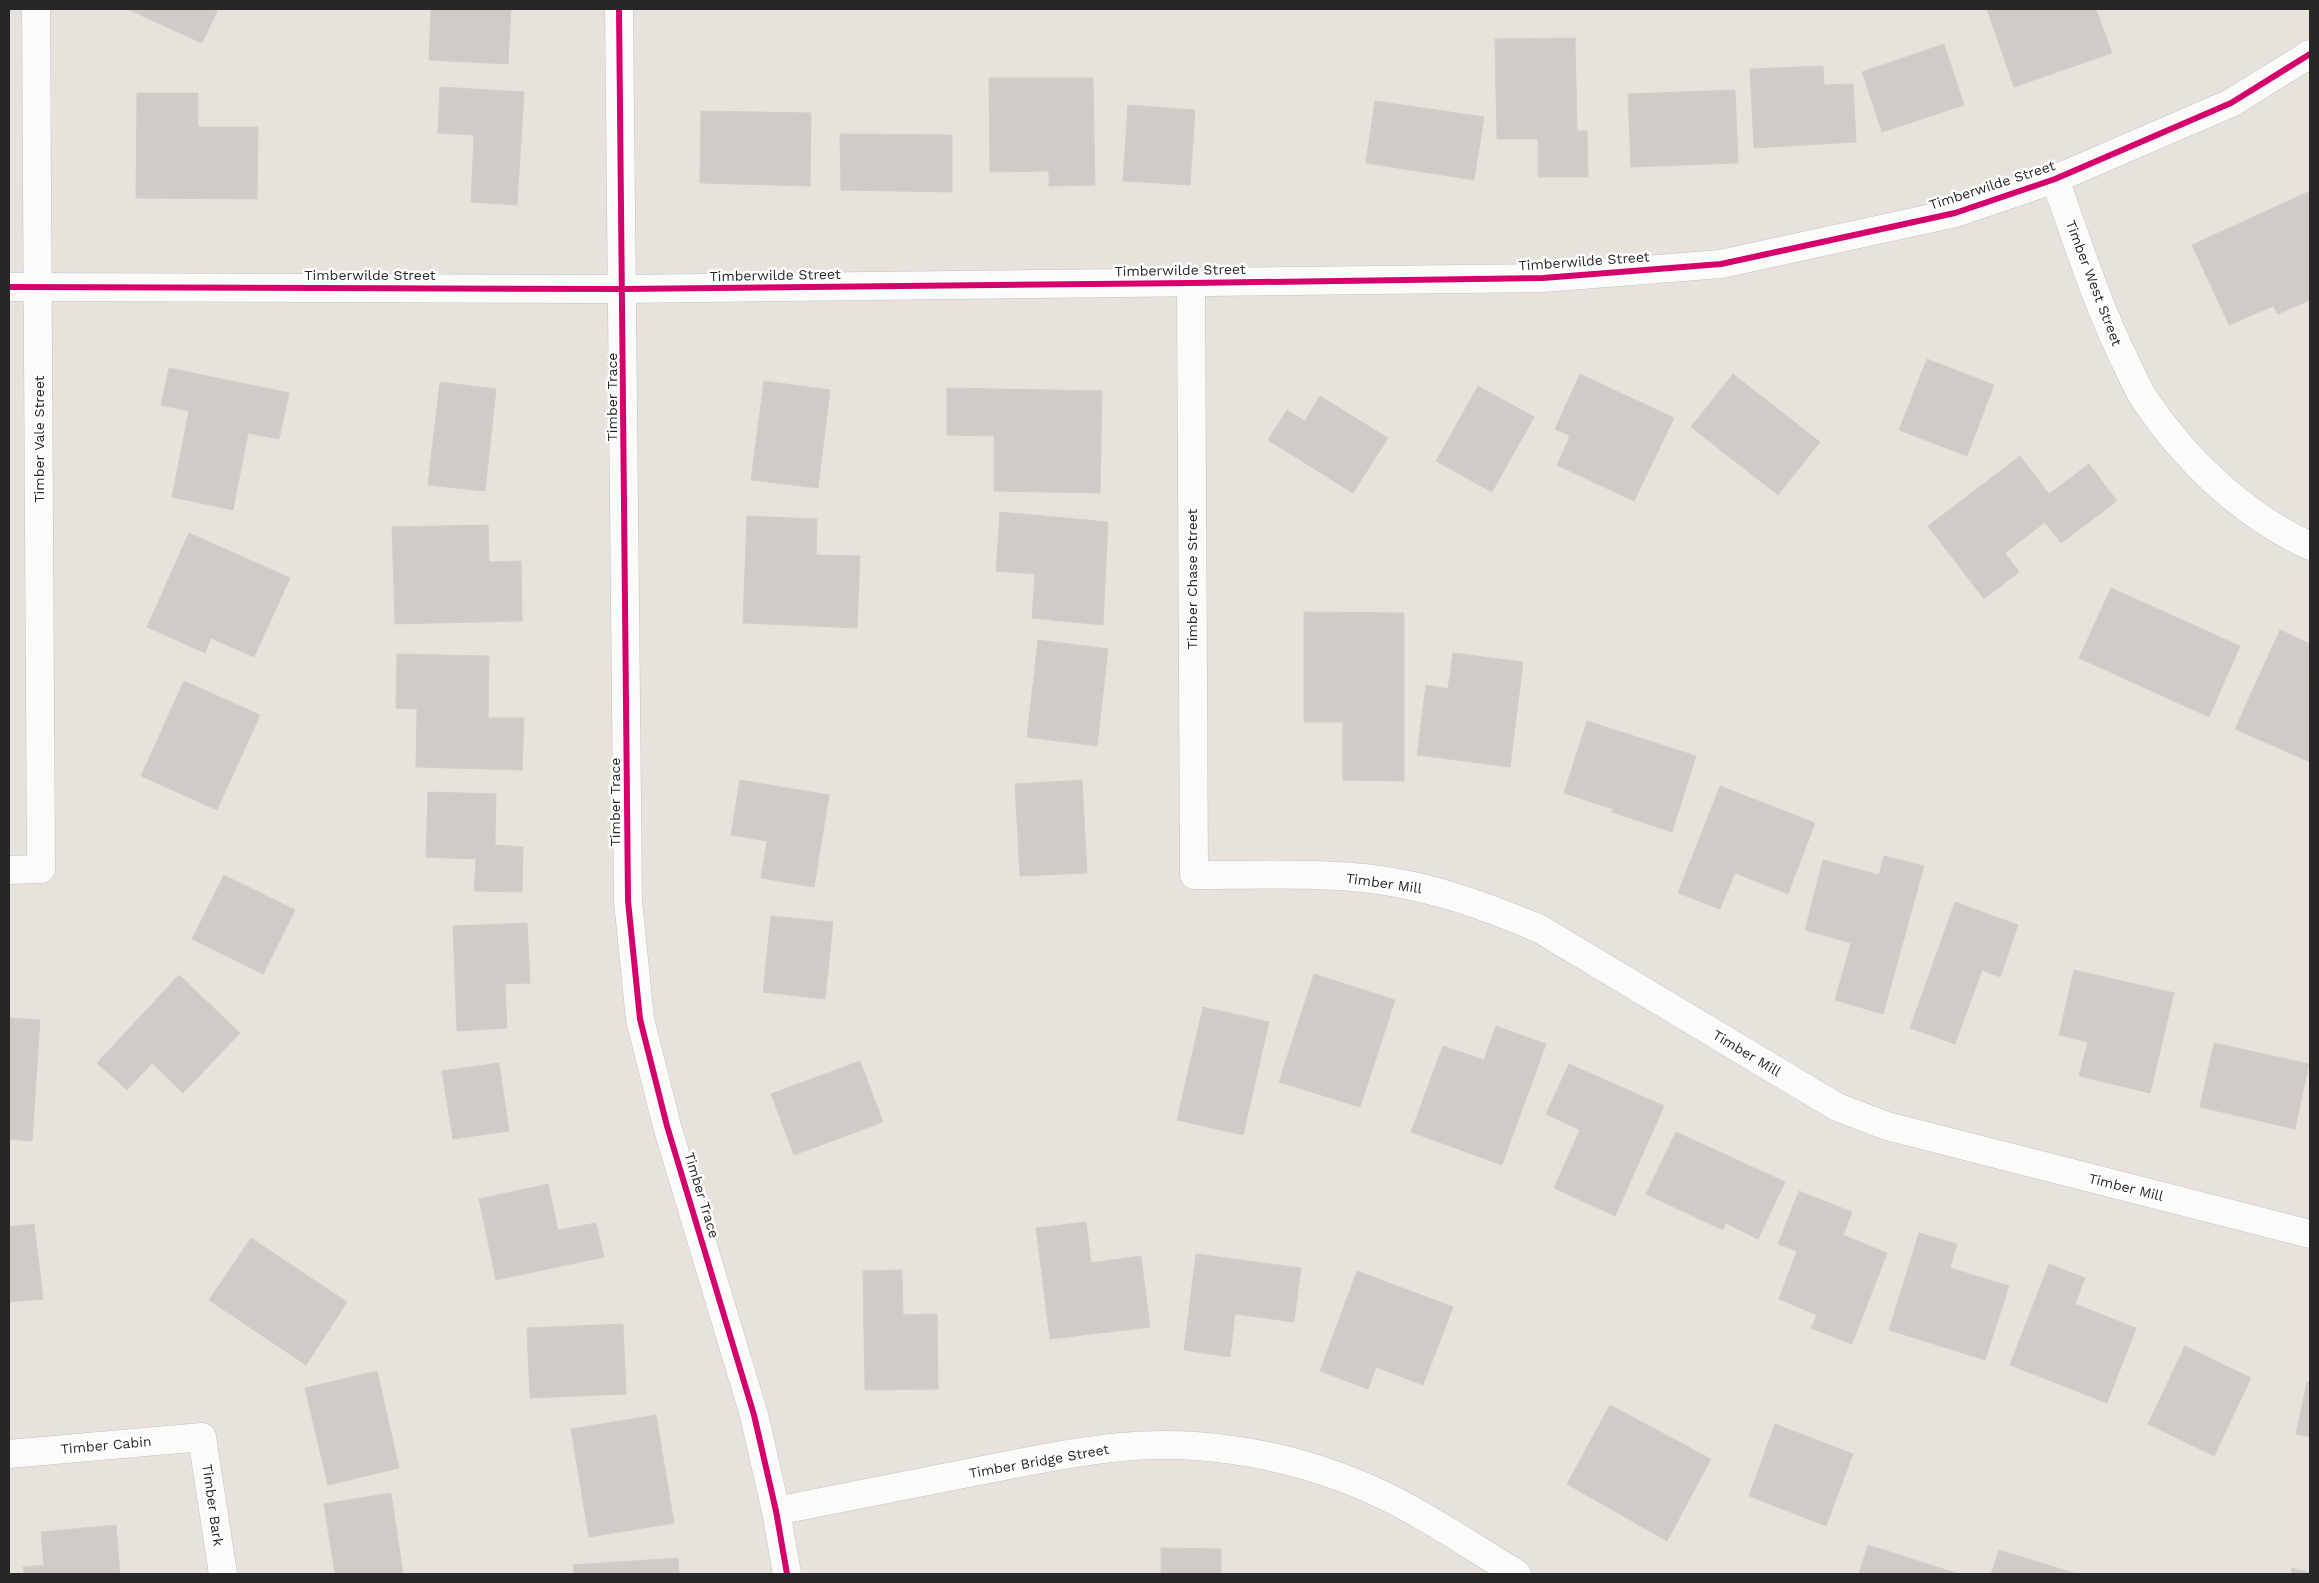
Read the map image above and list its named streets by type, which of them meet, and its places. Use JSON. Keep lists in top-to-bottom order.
{
  "streets": {
    "street": [
      "Timberwilde Street",
      "Timber West Street",
      "Timber Trace",
      "Timber Vale Street",
      "Timber Chase Street",
      "Timber Mill",
      "Timber Cabin",
      "Timber Bridge Street",
      "Timber Bark"
    ]
  },
  "crossings": [
    ["Timberwilde Street", "Timber West Street"],
    ["Timberwilde Street", "Timber Trace"],
    ["Timberwilde Street", "Timber Vale Street"],
    ["Timberwilde Street", "Timber Chase Street"],
    ["Timber Trace", "Timber Bridge Street"],
    ["Timber Chase Street", "Timber Mill"],
    ["Timber Cabin", "Timber Bark"]
  ]
}
